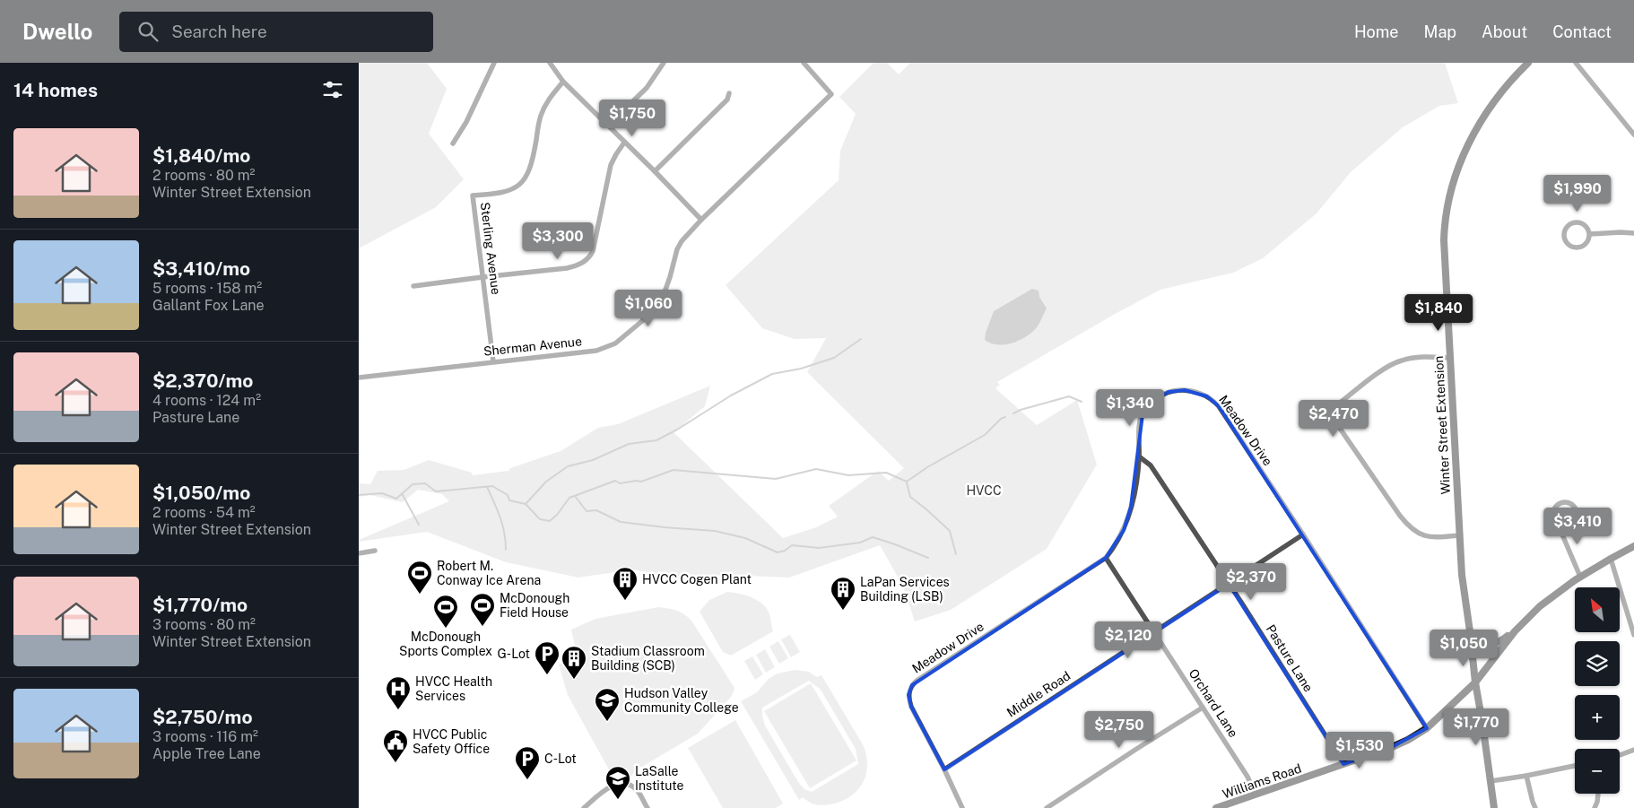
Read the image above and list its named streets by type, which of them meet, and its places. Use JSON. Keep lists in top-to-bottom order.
{
  "streets": {
    "main road": ["Winter Street Extension", "Williams Road"],
    "street": [
      "Sterling Avenue",
      "Sherman Avenue",
      "Meadow Drive",
      "Pasture Lane",
      "Middle Road",
      "Orchard Lane"
    ]
  },
  "crossings": [
    ["Sterling Avenue", "Sherman Avenue"],
    ["Winter Street Extension", "Williams Road"],
    ["Meadow Drive", "Pasture Lane"],
    ["Meadow Drive", "Middle Road"],
    ["Meadow Drive", "Orchard Lane"],
    ["Meadow Drive", "Williams Road"],
    ["Pasture Lane", "Middle Road"],
    ["Pasture Lane", "Williams Road"],
    ["Middle Road", "Orchard Lane"],
    ["Orchard Lane", "Williams Road"]
  ],
  "parks": ["HVCC"],
  "places": {
    "sports": ["Robert M. Conway Ice Arena", "McDonough Field House", "McDonough Sports Complex"],
    "building": ["HVCC Cogen Plant", "LaPan Services Building (LSB)", "Stadium Classroom Building (SCB)"],
    "parking": ["G-Lot", "C-Lot"],
    "hospital": ["HVCC Health Services"],
    "school or university": ["Hudson Valley Community College", "LaSalle Institute"],
    "public building": ["HVCC Public Safety Office"]
  },
  "north": "top left",
  "page": {
    "header": "Dwello",
    "search": "Search here",
    "nav": [
      "Home",
      "Map",
      "About",
      "Contact"
    ],
    "heading": "14 homes",
    "price": [
      "$1,750",
      "$1,990",
      "$3,300",
      "$1,060",
      "$1,840",
      "$1,340",
      "$2,470",
      "$3,410",
      "$2,370",
      "$2,120",
      "$1,050",
      "$1,770",
      "$2,750",
      "$1,530"
    ],
    "list": [
      {
        "name": "$1,840/mo",
        "note": "2 rooms · 80 m² · Winter Street Extension"
      },
      {
        "name": "$3,410/mo",
        "note": "5 rooms · 158 m² · Gallant Fox Lane"
      },
      {
        "name": "$2,370/mo",
        "note": "4 rooms · 124 m² · Pasture Lane"
      },
      {
        "name": "$1,050/mo",
        "note": "2 rooms · 54 m² · Winter Street Extension"
      },
      {
        "name": "$1,770/mo",
        "note": "3 rooms · 80 m² · Winter Street Extension"
      },
      {
        "name": "$2,750/mo",
        "note": "3 rooms · 116 m² · Apple Tree Lane"
      }
    ],
    "map_buttons": ["+", "−"]
  }
}
